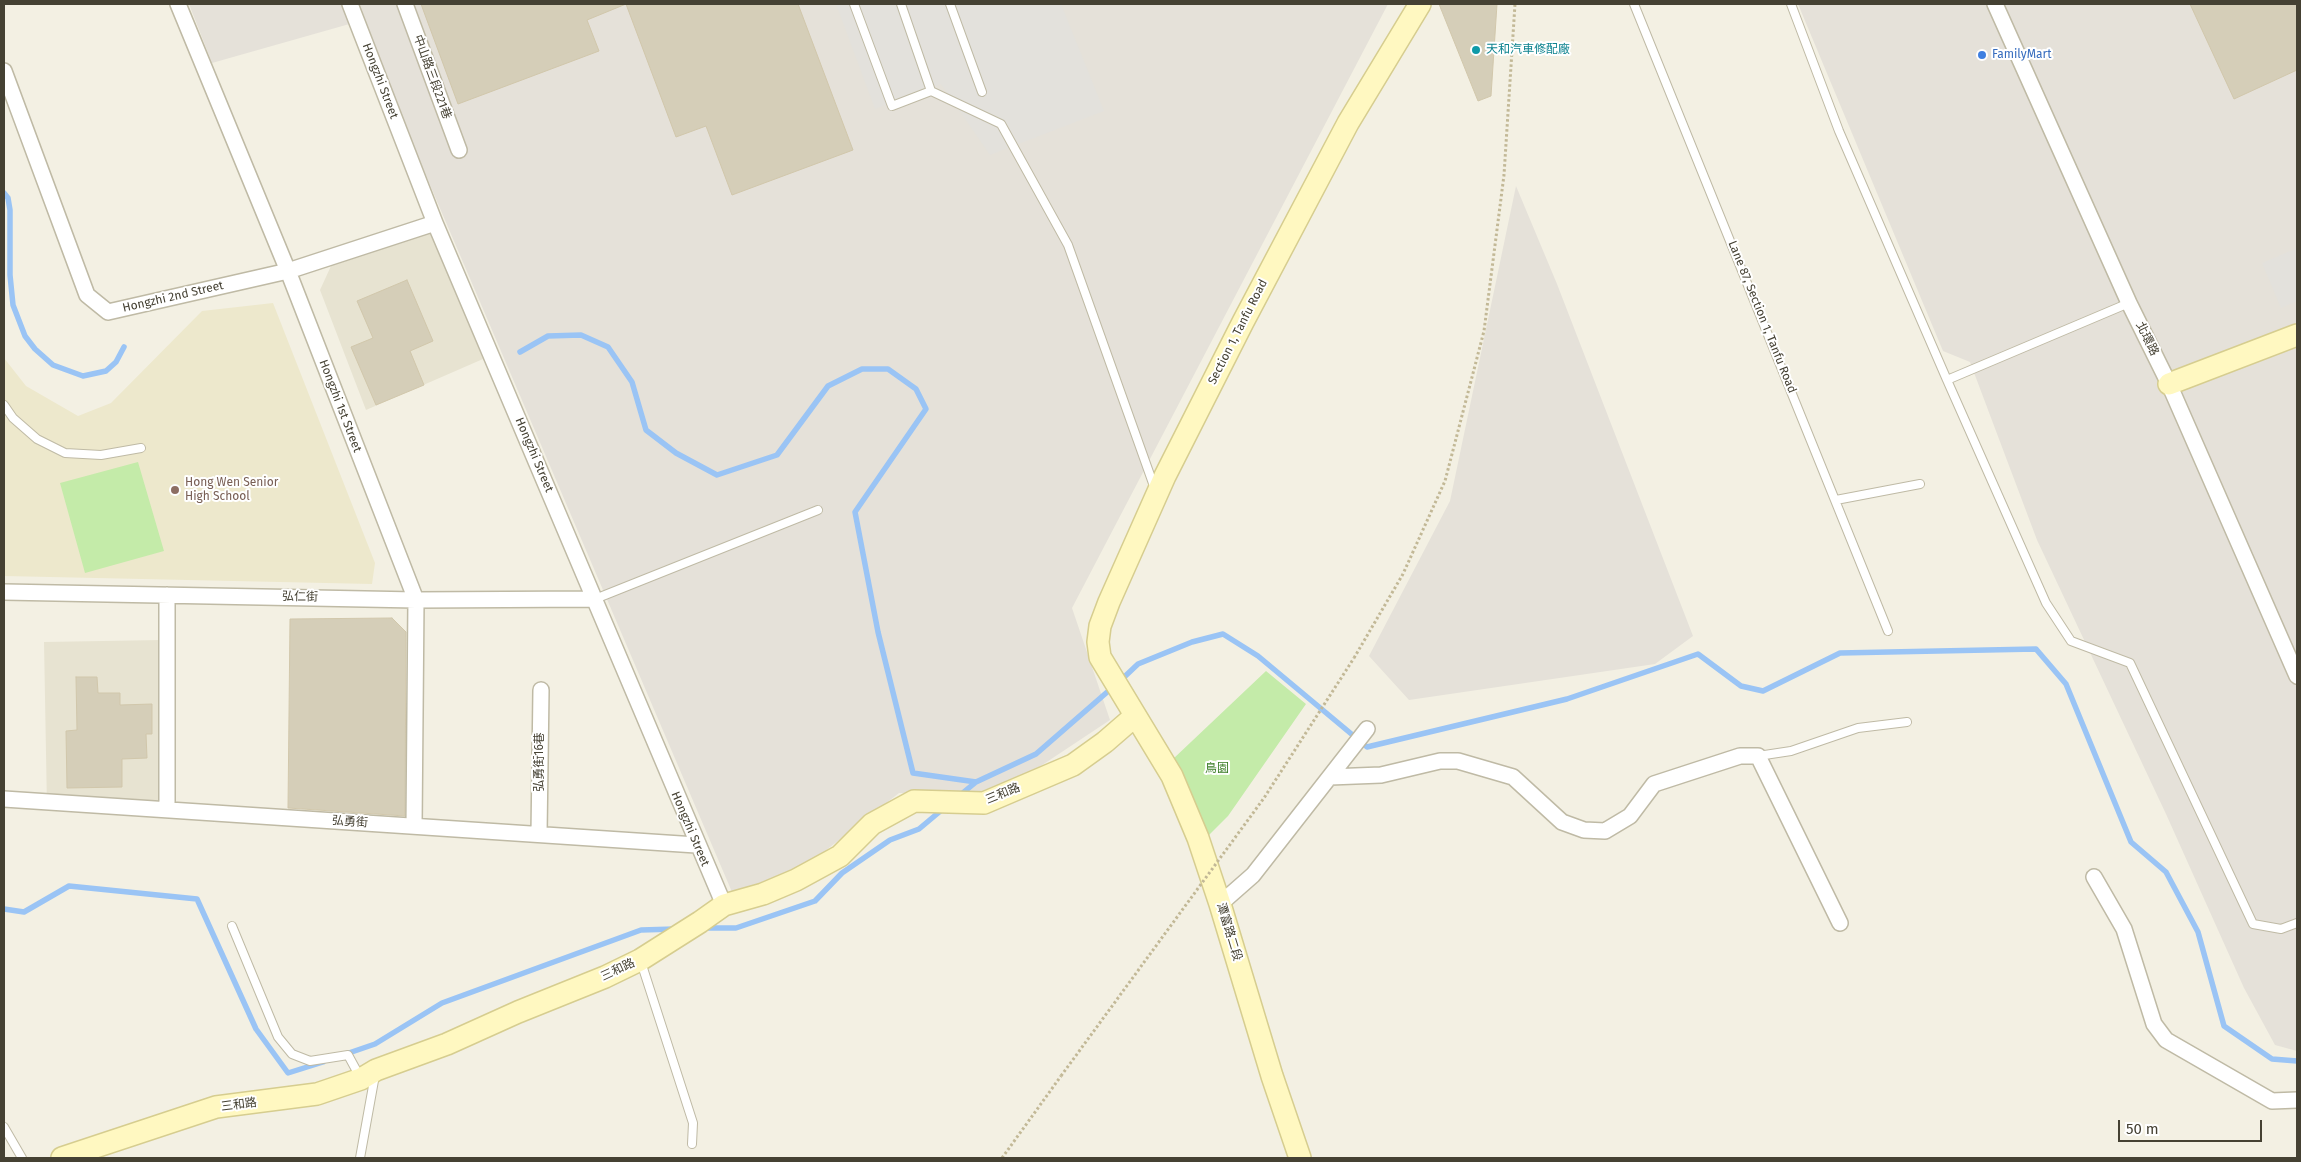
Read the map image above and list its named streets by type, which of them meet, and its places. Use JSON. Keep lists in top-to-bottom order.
{
  "streets": {
    "street": [
      "中山路三段221巷",
      "Hongzhi Street",
      "Hongzhi 2nd Street",
      "Section 1, Tanfu Road",
      "北環路",
      "Hongzhi 1st Street",
      "弘仁街",
      "弘勇街16巷",
      "三和路",
      "弘勇街",
      "潭富路二段"
    ],
    "lane": ["Lane 87, Section 1, Tanfu Road"]
  },
  "crossings": [
    ["Hongzhi Street", "Hongzhi 2nd Street"],
    ["Hongzhi Street", "弘仁街"],
    ["Hongzhi Street", "三和路"],
    ["Hongzhi Street", "弘勇街"],
    ["Hongzhi 2nd Street", "Hongzhi 1st Street"],
    ["Section 1, Tanfu Road", "潭富路二段"],
    ["Hongzhi 1st Street", "弘仁街"],
    ["Hongzhi 1st Street", "弘勇街"],
    ["弘勇街16巷", "弘勇街"],
    ["三和路", "潭富路二段"]
  ],
  "parks": ["鳥園"],
  "places": ["天和汽車修配廠", "FamilyMart", "Hong Wen Senior High School"],
  "scale_bar": "50 m"
}
